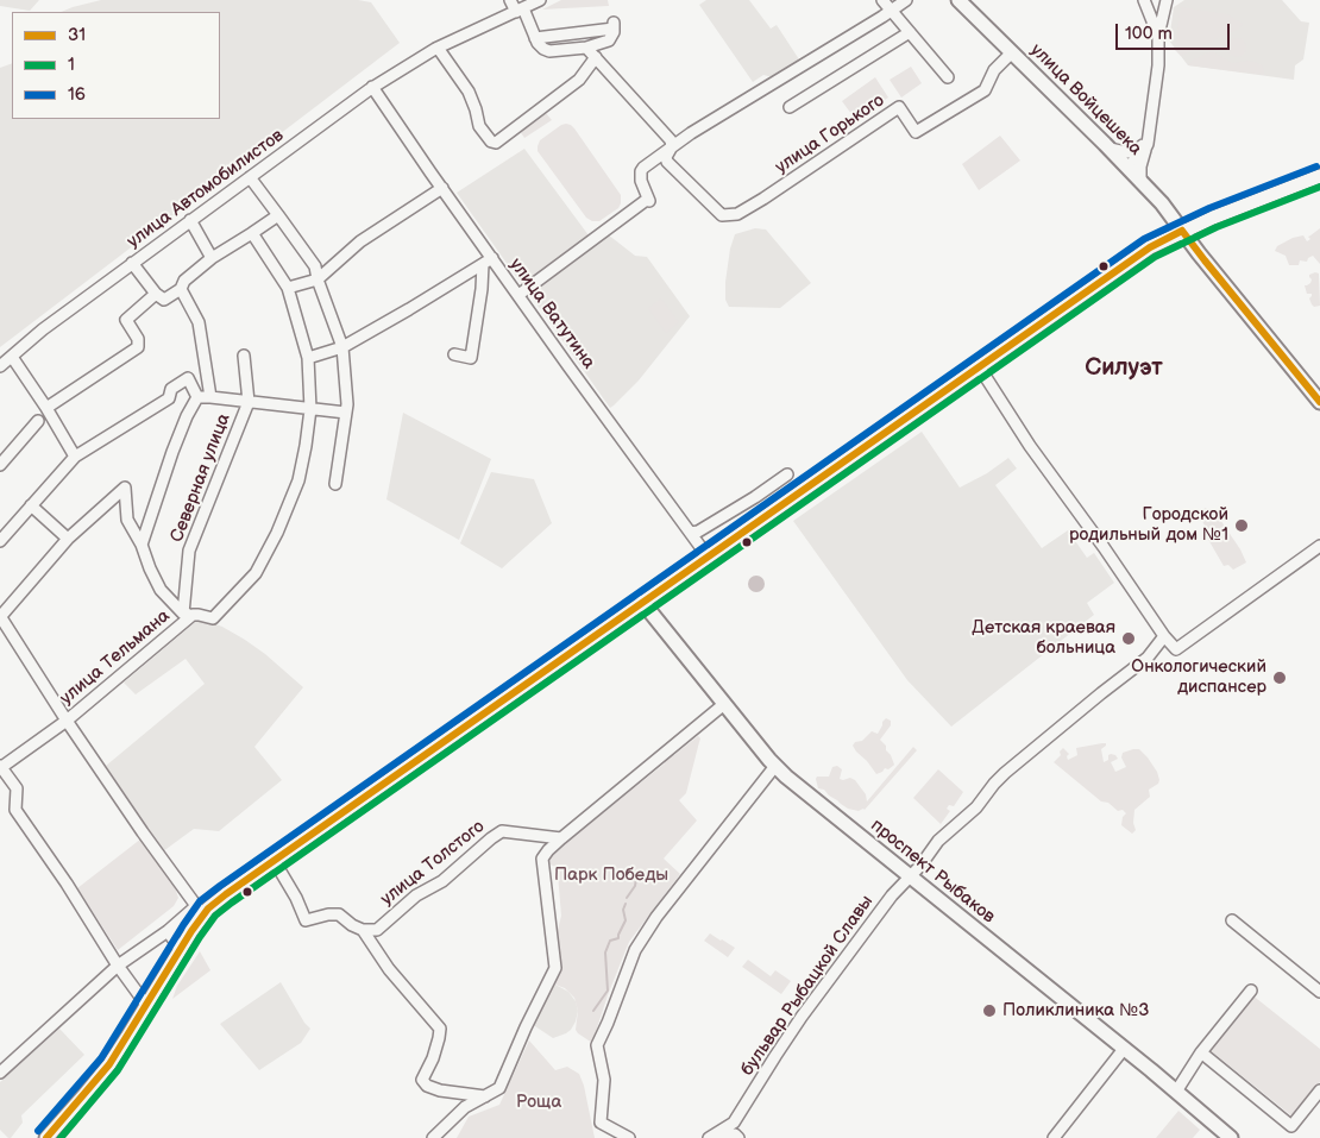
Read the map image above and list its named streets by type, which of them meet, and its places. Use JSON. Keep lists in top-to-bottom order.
{
  "streets": {
    "main road": ["улица Войцешека", "проспект Рыбаков"],
    "street": [
      "улица Горького",
      "улица Автомобилистов",
      "улица Ватутина",
      "Северная улица",
      "улица Тельмана",
      "улица Толстого",
      "бульвар Рыбацкой Славы"
    ]
  },
  "crossings": [
    ["улица Войцешека", "улица Горького"],
    ["улица Автомобилистов", "улица Ватутина"],
    ["Северная улица", "улица Тельмана"],
    ["проспект Рыбаков", "бульвар Рыбацкой Славы"]
  ],
  "districts": ["Силуэт"],
  "parks": ["Парк Победы", "Роща"],
  "places": [
    "Городской родильный дом №1",
    "Детская краевая больница",
    "Онкологический диспансер",
    "Поликлиника №3"
  ],
  "lines": ["transit line 16", "transit line 1", "transit line 31"],
  "legend": ["31", "1", "16"],
  "scale_bar": "100 m"
}
